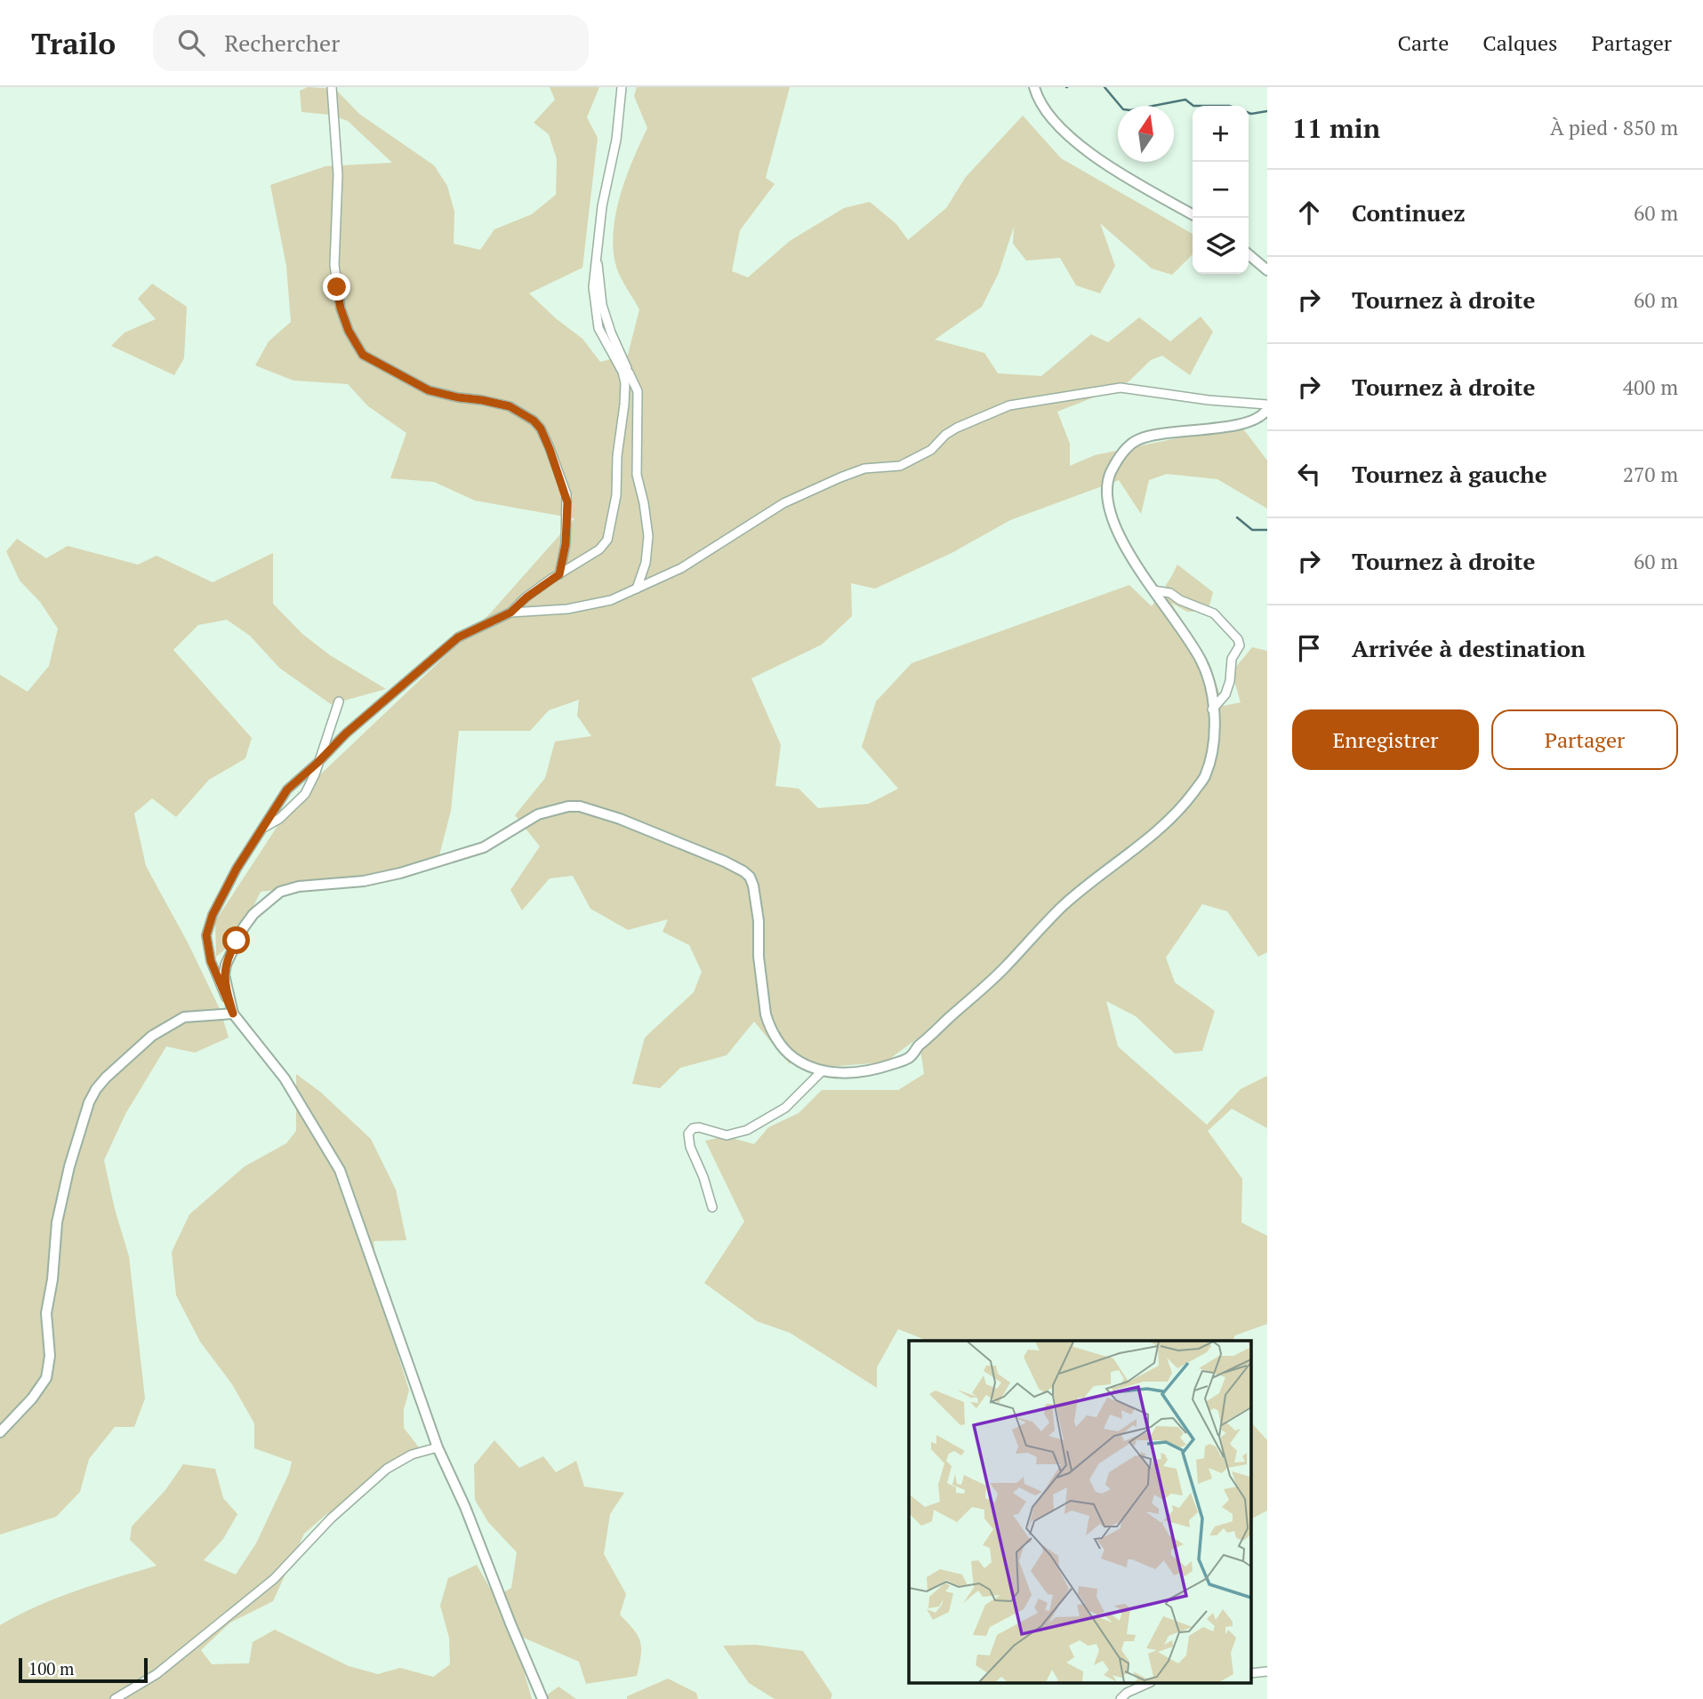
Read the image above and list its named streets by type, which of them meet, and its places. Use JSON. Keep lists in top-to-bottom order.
{
  "scale_bar": "100 m",
  "north": "top",
  "page": {
    "header": "Trailo",
    "search": "Rechercher",
    "nav": ["Carte", "Calques", "Partager"],
    "heading": ["11 min", "À pied · 850 m"],
    "map_buttons": ["+", "−"],
    "list": [
      ["Continuez", "60 m"],
      ["Tournez à droite", "60 m"],
      ["Tournez à droite", "400 m"],
      ["Tournez à gauche", "270 m"],
      ["Tournez à droite", "60 m"],
      "Arrivée à destination"
    ],
    "buttons": ["Enregistrer", "Partager"],
    "scale": "100 m"
  }
}
